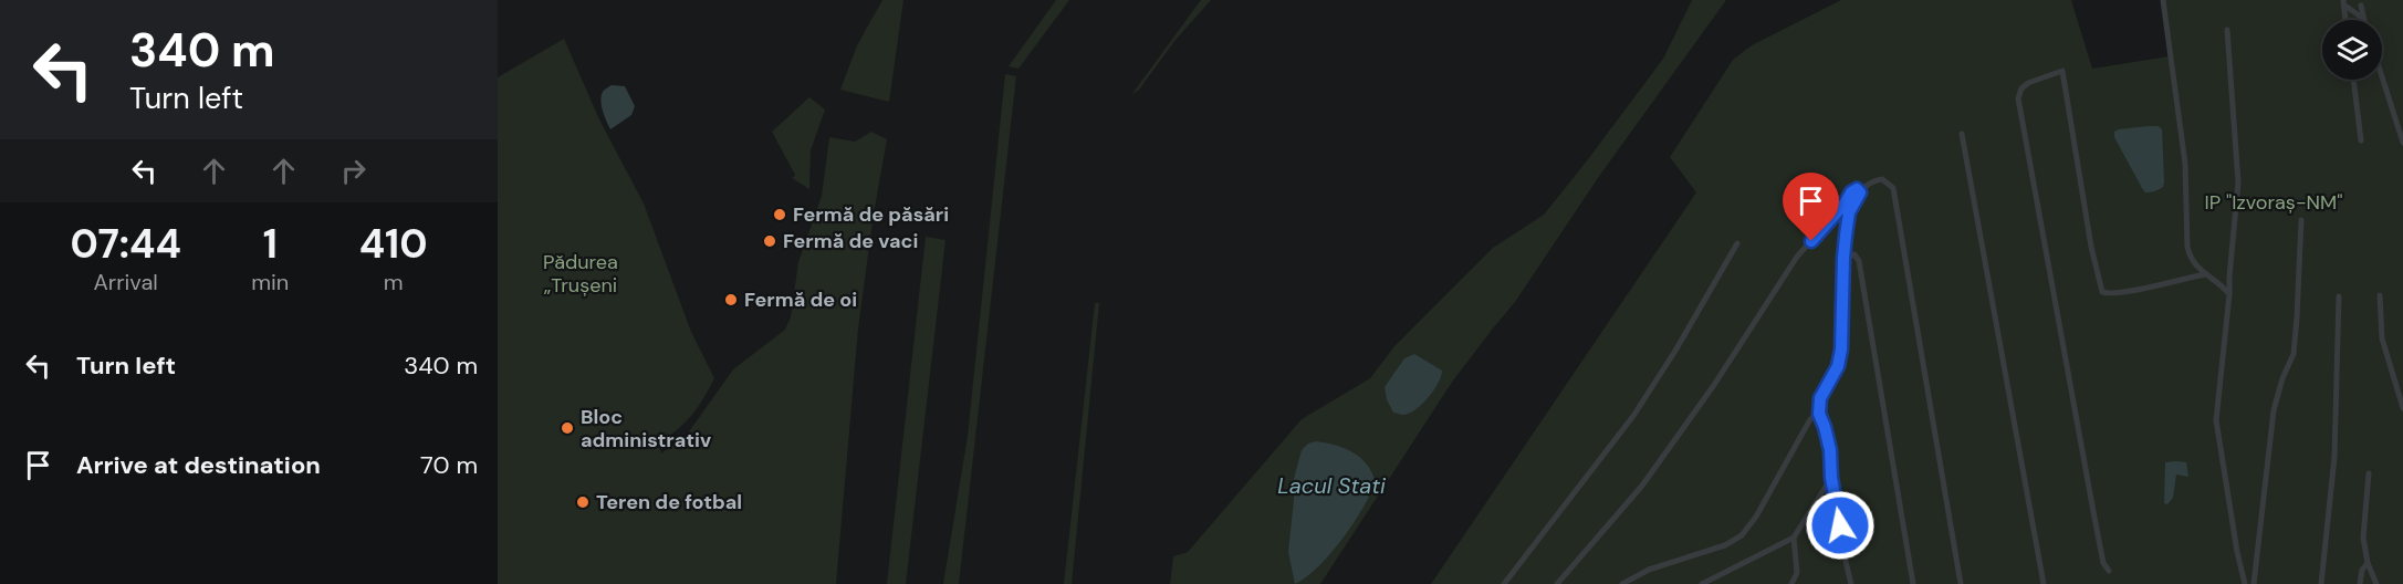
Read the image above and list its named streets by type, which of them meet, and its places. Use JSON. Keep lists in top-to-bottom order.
{
  "water": ["Lacul Stati"],
  "parks": ["IP \"Izvoraș-NM\"", "Pădurea „Trușeni"],
  "places": [
    "Fermă de păsări",
    "Fermă de vaci",
    "Fermă de oi",
    "Bloc administrativ",
    "Teren de fotbal"
  ],
  "page": {
    "turn": ["340 m", "Turn left"],
    "eta": [
      "07:44",
      "Arrival",
      "1",
      "min",
      "410",
      "m"
    ],
    "list": [
      {
        "name": "Turn left",
        "value": "340 m"
      },
      {
        "name": "Arrive at destination",
        "value": "70 m"
      }
    ]
  }
}
